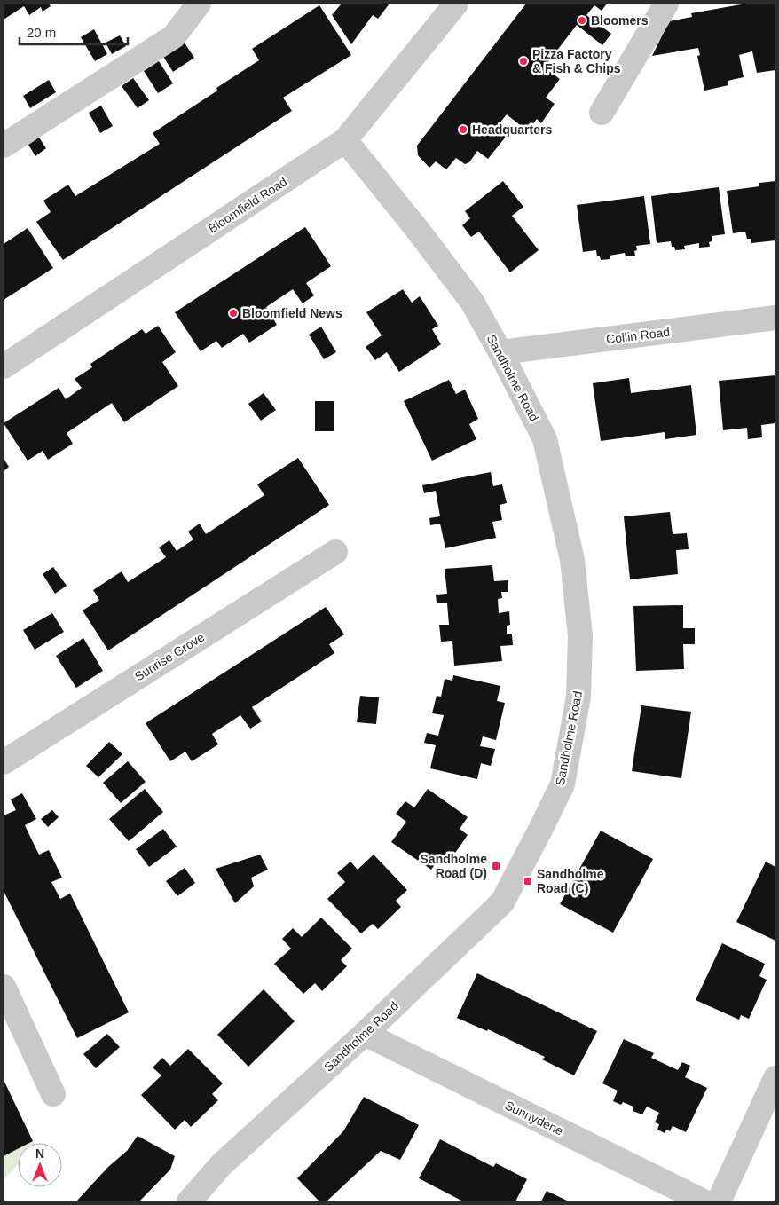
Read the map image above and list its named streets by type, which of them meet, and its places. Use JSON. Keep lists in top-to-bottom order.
{
  "streets": {
    "street": [
      "Bloomfield Road",
      "Collin Road",
      "Sandholme Road",
      "Sunrise Grove",
      "Sunnydene"
    ]
  },
  "crossings": [
    ["Bloomfield Road", "Sandholme Road"],
    ["Collin Road", "Sandholme Road"],
    ["Sandholme Road", "Sunnydene"]
  ],
  "places": {
    "other": [
      "Bloomers",
      "Pizza Factory & Fish & Chips",
      "Headquarters",
      "Bloomfield News"
    ],
    "transit": ["Sandholme Road (D)", "Sandholme Road (C)"]
  },
  "scale_bar": "20 m",
  "north": "top"
}
